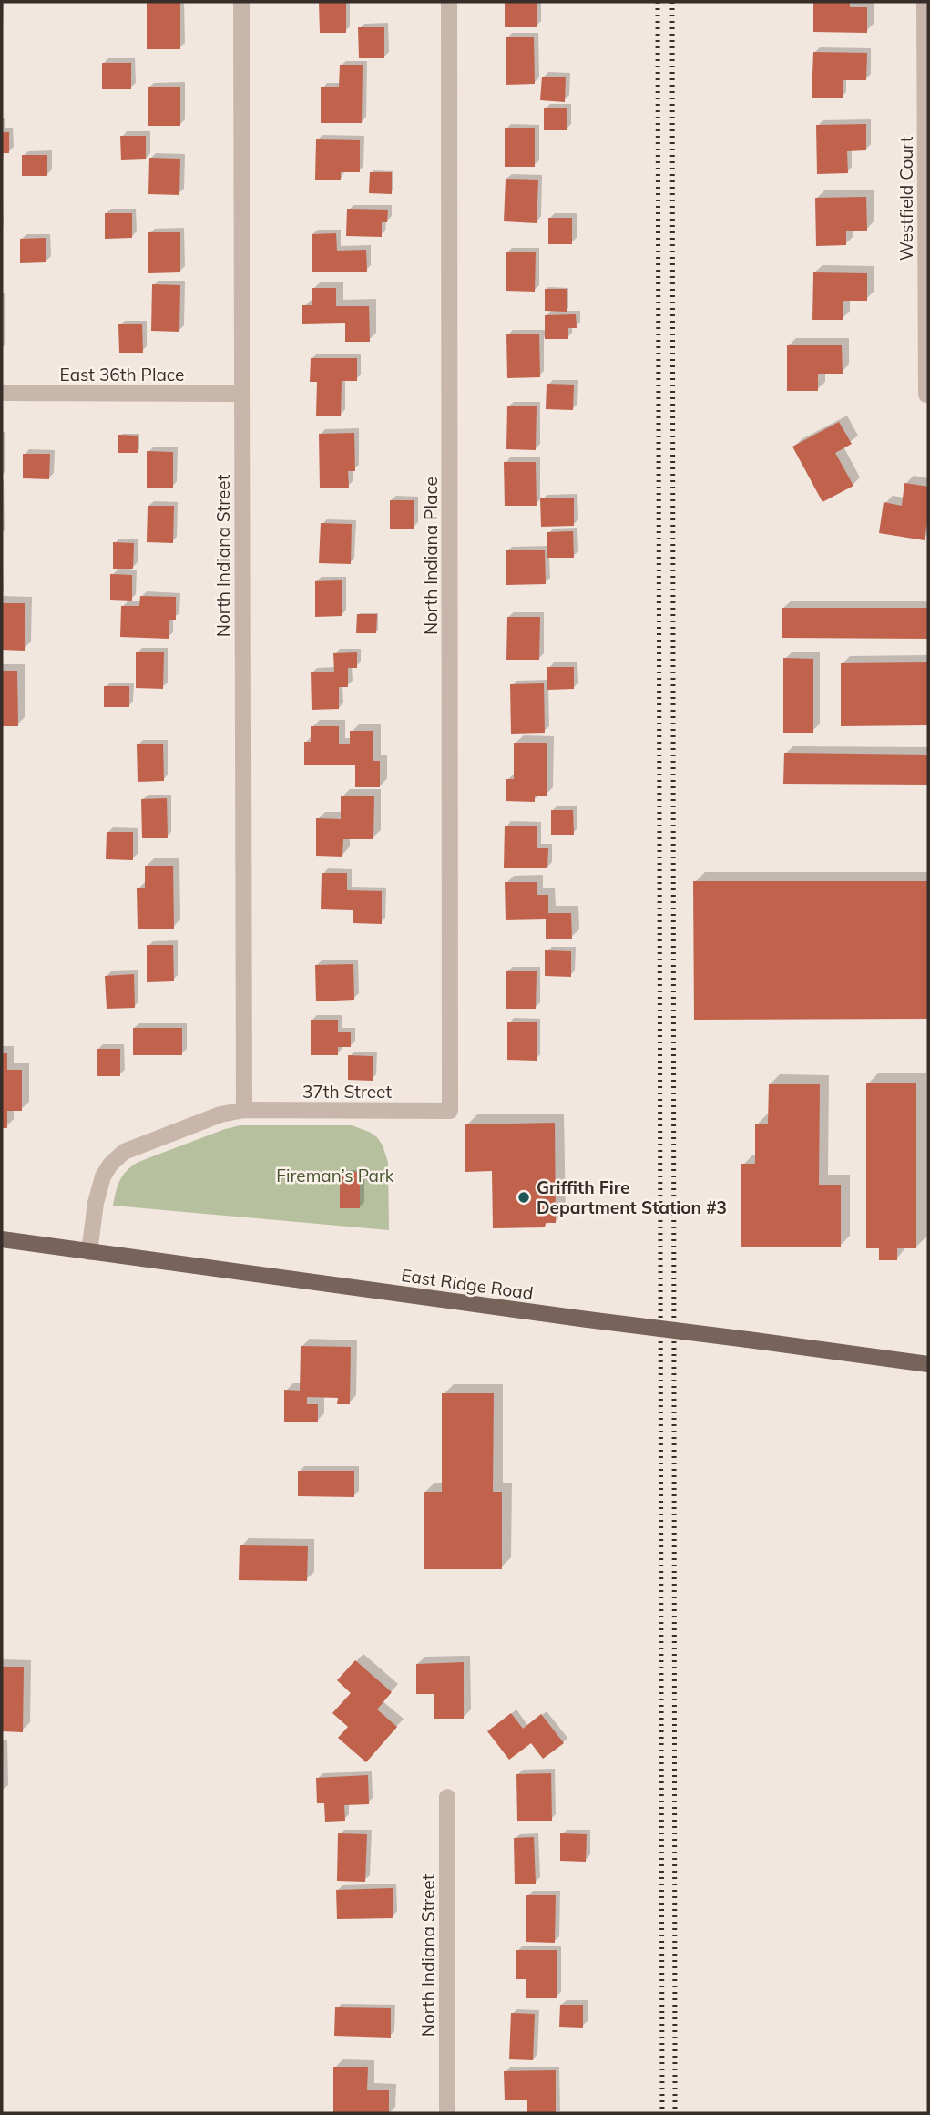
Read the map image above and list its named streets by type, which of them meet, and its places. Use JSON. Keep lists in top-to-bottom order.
{
  "streets": {
    "main road": ["East Ridge Road"],
    "street": [
      "Westfield Court",
      "East 36th Place",
      "North Indiana Street",
      "North Indiana Place",
      "37th Street"
    ]
  },
  "crossings": [
    ["East 36th Place", "North Indiana Street"],
    ["North Indiana Street", "37th Street"],
    ["North Indiana Place", "37th Street"],
    ["37th Street", "East Ridge Road"]
  ],
  "parks": ["Fireman’s Park"],
  "places": ["Griffith Fire Department Station #3"]
}
